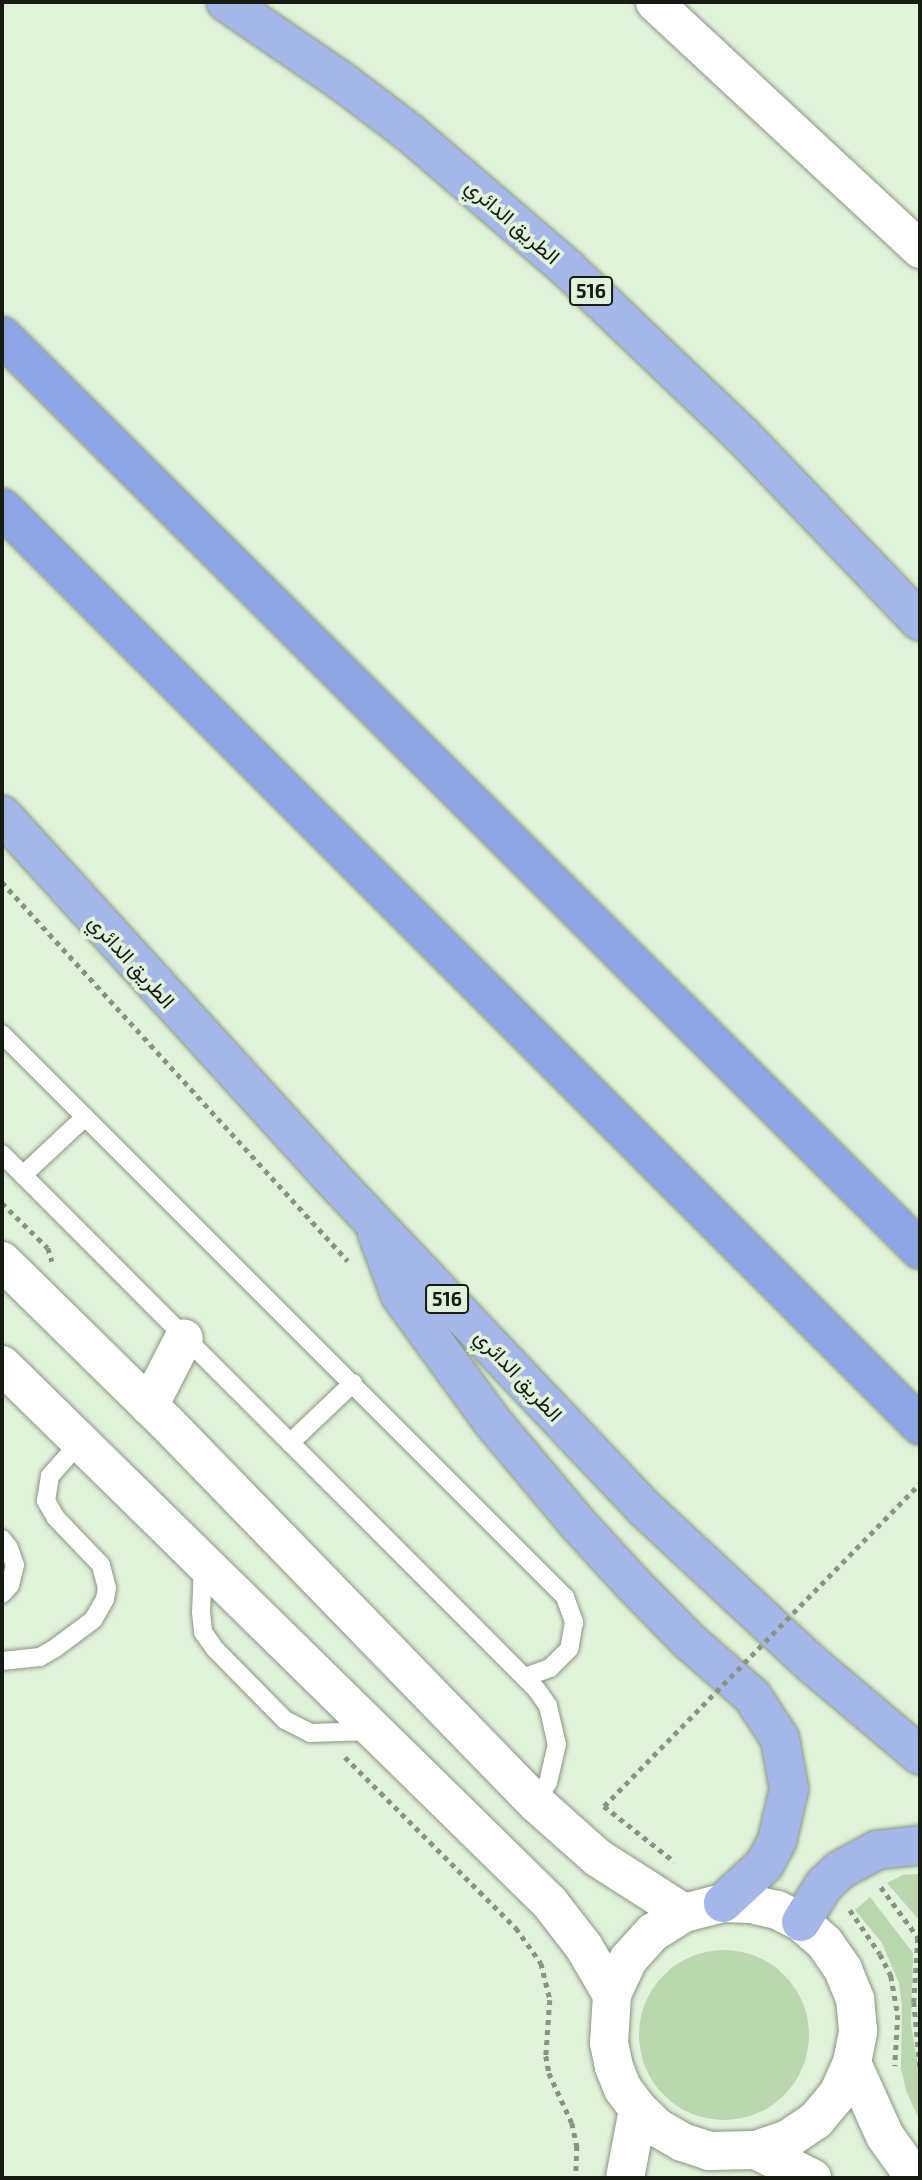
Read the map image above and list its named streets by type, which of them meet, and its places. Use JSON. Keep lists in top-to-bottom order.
{
  "streets": {
    "highway": ["الطريق الدائري", "516"]
  }
}
